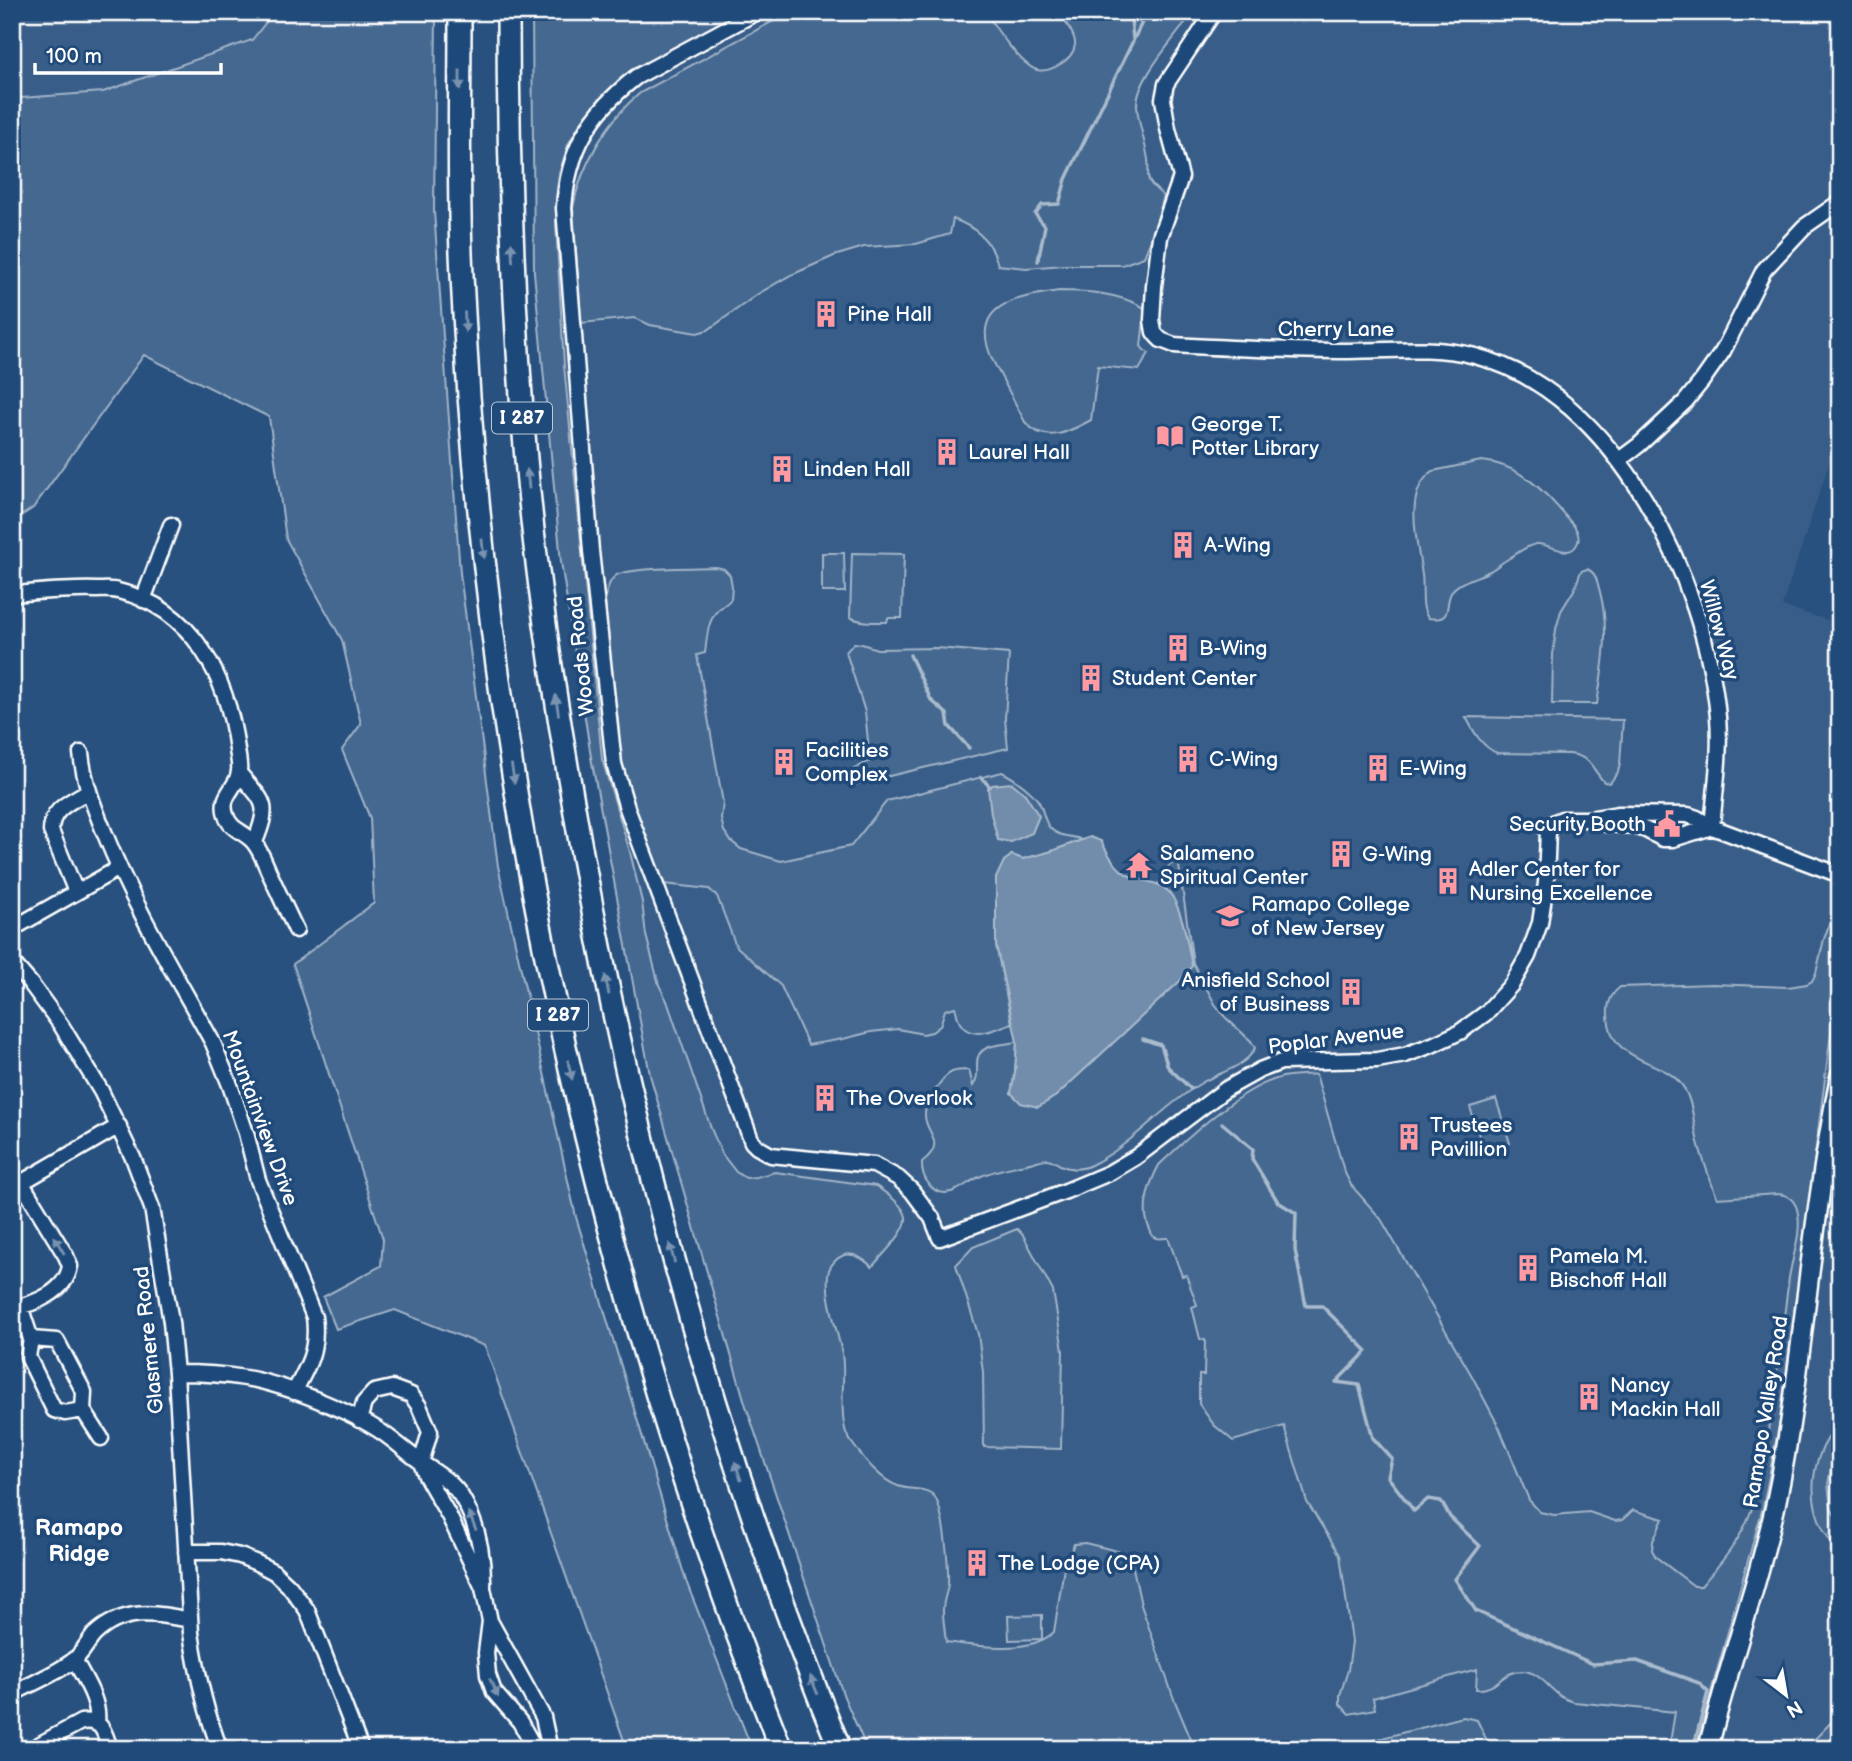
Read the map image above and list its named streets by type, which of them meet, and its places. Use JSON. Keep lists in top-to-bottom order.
{
  "streets": {
    "highway": ["I 287"],
    "main road": ["Ramapo Valley Road"],
    "street": [
      "Cherry Lane",
      "Willow Way",
      "Woods Road",
      "Poplar Avenue",
      "Mountainview Drive",
      "Glasmere Road"
    ]
  },
  "crossings": [
    ["Cherry Lane", "Willow Way"],
    ["Willow Way", "Poplar Avenue"],
    ["Woods Road", "Poplar Avenue"]
  ],
  "districts": ["Ramapo Ridge"],
  "places": {
    "building": [
      "Pine Hall",
      "Laurel Hall",
      "Linden Hall",
      "A-Wing",
      "B-Wing",
      "Student Center",
      "C-Wing",
      "Facilities Complex",
      "E-Wing",
      "G-Wing",
      "Adler Center for Nursing Excellence",
      "Anisfield School of Business",
      "The Overlook",
      "Trustees Pavillion",
      "Pamela M. Bischoff Hall",
      "Nancy Mackin Hall",
      "The Lodge (CPA)"
    ],
    "library": ["George T. Potter Library"],
    "public building": ["Security Booth"],
    "temple": ["Salameno Spiritual Center"],
    "school or university": ["Ramapo College of New Jersey"]
  },
  "scale_bar": "100 m",
  "north": "bottom right"
}
